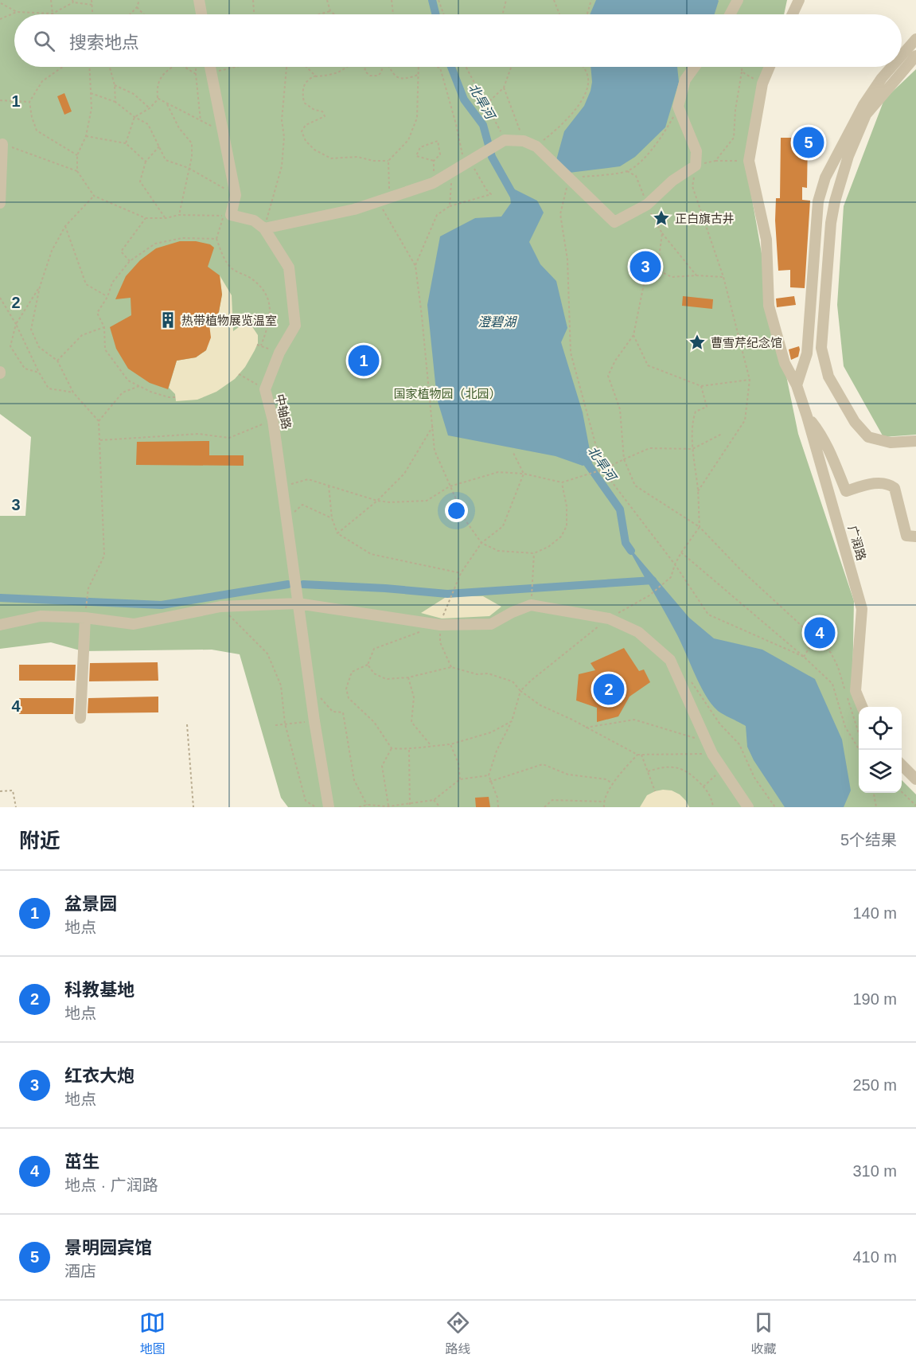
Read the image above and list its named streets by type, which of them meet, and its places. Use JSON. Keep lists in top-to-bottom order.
{
  "streets": {
    "street": ["中轴路", "广润路"]
  },
  "water": ["北旱河", "澄碧湖"],
  "parks": ["国家植物园（北园）"],
  "places": {
    "place": ["正白旗古井", "曹雪芹纪念馆"],
    "building": ["热带植物展览温室"]
  },
  "page": {
    "search": "搜索地点",
    "pins": [
      "5",
      "3",
      "1",
      "4",
      "2"
    ],
    "heading": ["附近", "5个结果"],
    "list": [
      {
        "mark": "1",
        "name": "盆景园",
        "note": "地点",
        "value": "140 m"
      },
      {
        "mark": "2",
        "name": "科教基地",
        "note": "地点",
        "value": "190 m"
      },
      {
        "mark": "3",
        "name": "红衣大炮",
        "note": "地点",
        "value": "250 m"
      },
      {
        "mark": "4",
        "name": "茁生",
        "note": "地点 · 广润路",
        "value": "310 m"
      },
      {
        "mark": "5",
        "name": "景明园宾馆",
        "note": "酒店",
        "value": "410 m"
      }
    ],
    "nav": ["地图", "路线", "收藏"]
  },
  "grid": {
    "rows": [
      "1",
      "2",
      "3",
      "4"
    ]
  }
}
